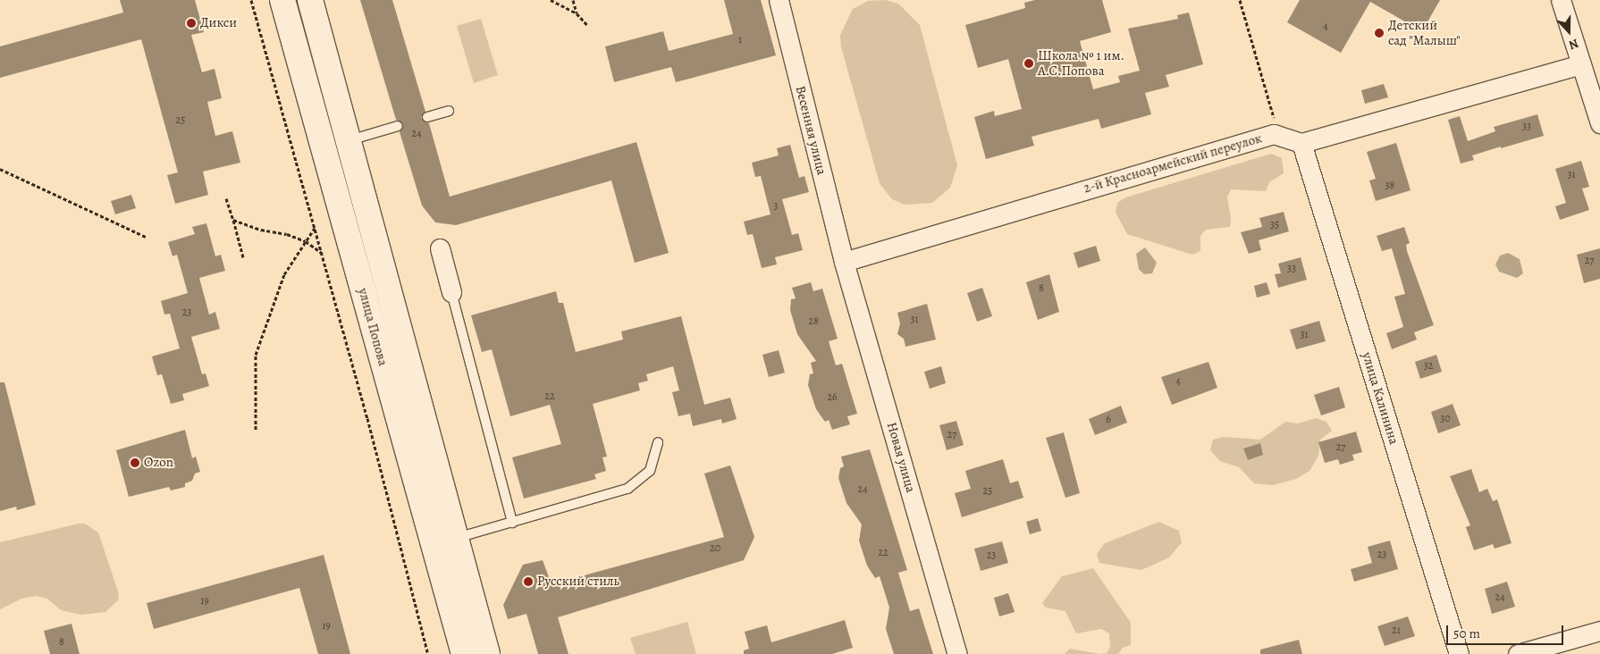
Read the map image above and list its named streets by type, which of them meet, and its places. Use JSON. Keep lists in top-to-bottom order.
{
  "streets": {
    "main road": ["улица Попова"],
    "street": [
      "Весенняя улица",
      "2-й Красноармейский переулок",
      "улица Калинина",
      "Новая улица"
    ]
  },
  "crossings": [
    ["Весенняя улица", "2-й Красноармейский переулок"],
    ["Весенняя улица", "Новая улица"],
    ["2-й Красноармейский переулок", "улица Калинина"],
    ["2-й Красноармейский переулок", "Новая улица"]
  ],
  "places": [
    "Дикси",
    "Детский сад \"Малыш\"",
    "Школа № 1 им. А.С.Попова",
    "Ozon",
    "Русский стиль"
  ],
  "house_numbers": [
    "4",
    "1",
    "25",
    "33",
    "24",
    "31",
    "38",
    "3",
    "35",
    "27",
    "33",
    "8",
    "23",
    "31",
    "28",
    "31",
    "32",
    "4",
    "22",
    "26",
    "30",
    "6",
    "27",
    "27",
    "24",
    "25",
    "20",
    "22",
    "23",
    "23",
    "24",
    "19",
    "19",
    "21",
    "8"
  ],
  "scale_bar": "50 m",
  "north": "bottom"
}
